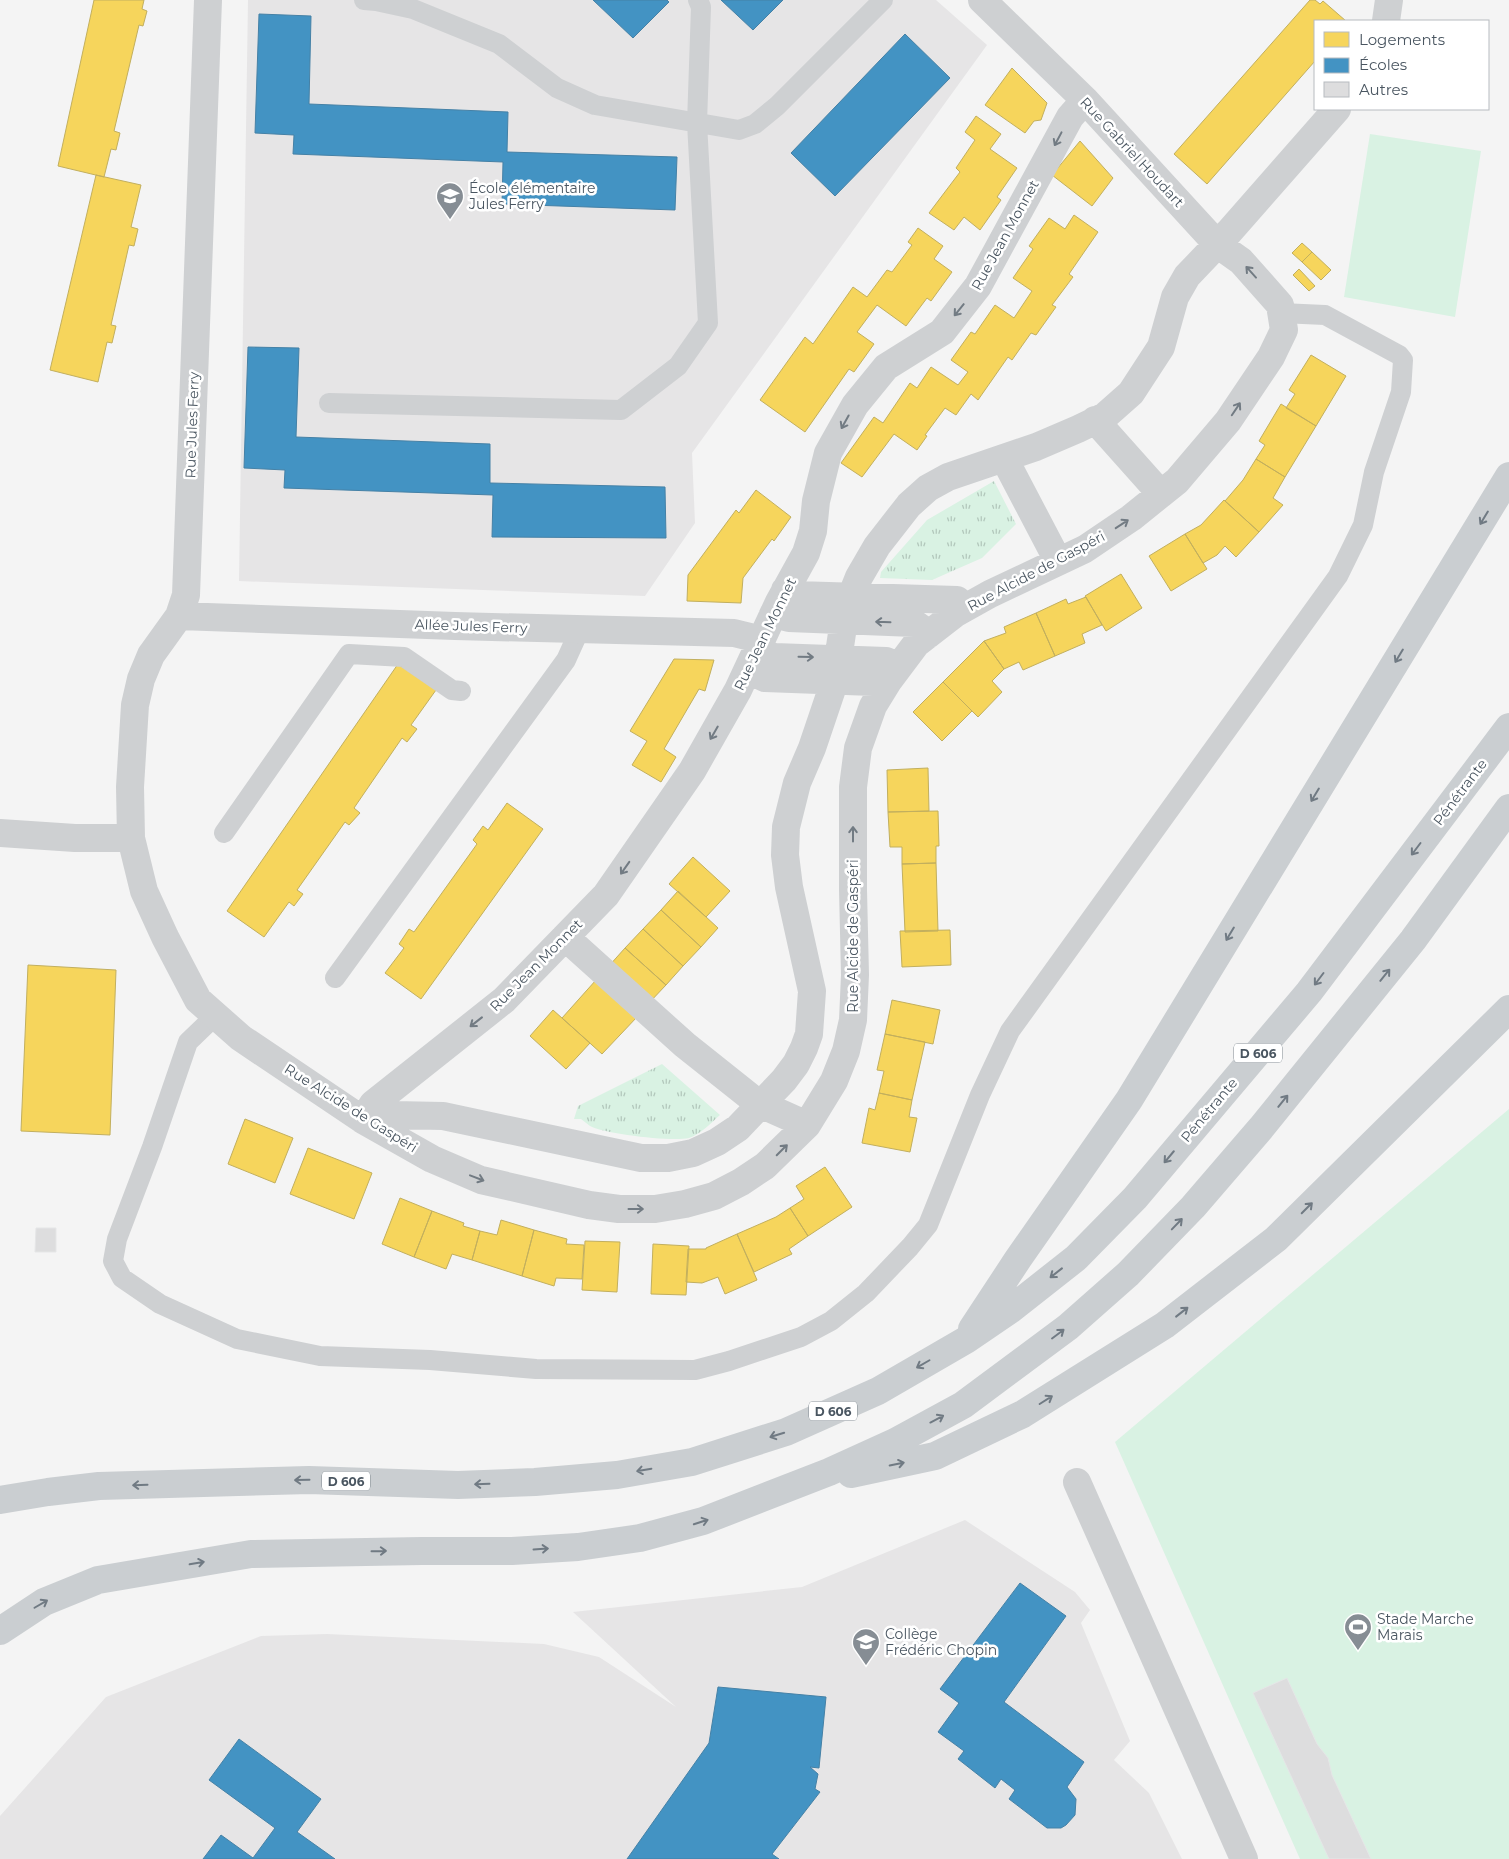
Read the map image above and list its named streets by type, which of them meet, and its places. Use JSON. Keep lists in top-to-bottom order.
{
  "streets": {
    "main road": ["Pénétrante", "D 606"],
    "street": [
      "Rue Gabriel Houdart",
      "Rue Jean Monnet",
      "Rue Jules Ferry",
      "Rue Alcide de Gaspéri",
      "Allée Jules Ferry"
    ]
  },
  "crossings": [
    ["Rue Gabriel Houdart", "Rue Jean Monnet"],
    ["Rue Gabriel Houdart", "Rue Alcide de Gaspéri"],
    ["Rue Jean Monnet", "Rue Alcide de Gaspéri"],
    ["Rue Jean Monnet", "Allée Jules Ferry"],
    ["Rue Jules Ferry", "Rue Alcide de Gaspéri"],
    ["Rue Jules Ferry", "Allée Jules Ferry"],
    ["Rue Alcide de Gaspéri", "Allée Jules Ferry"],
    ["Pénétrante", "D 606"]
  ],
  "places": {
    "school or university": ["École élémentaire Jules Ferry", "Collège Frédéric Chopin"],
    "sports": ["Stade Marche Marais"]
  },
  "legend": ["Logements", "Écoles", "Autres"]
}
